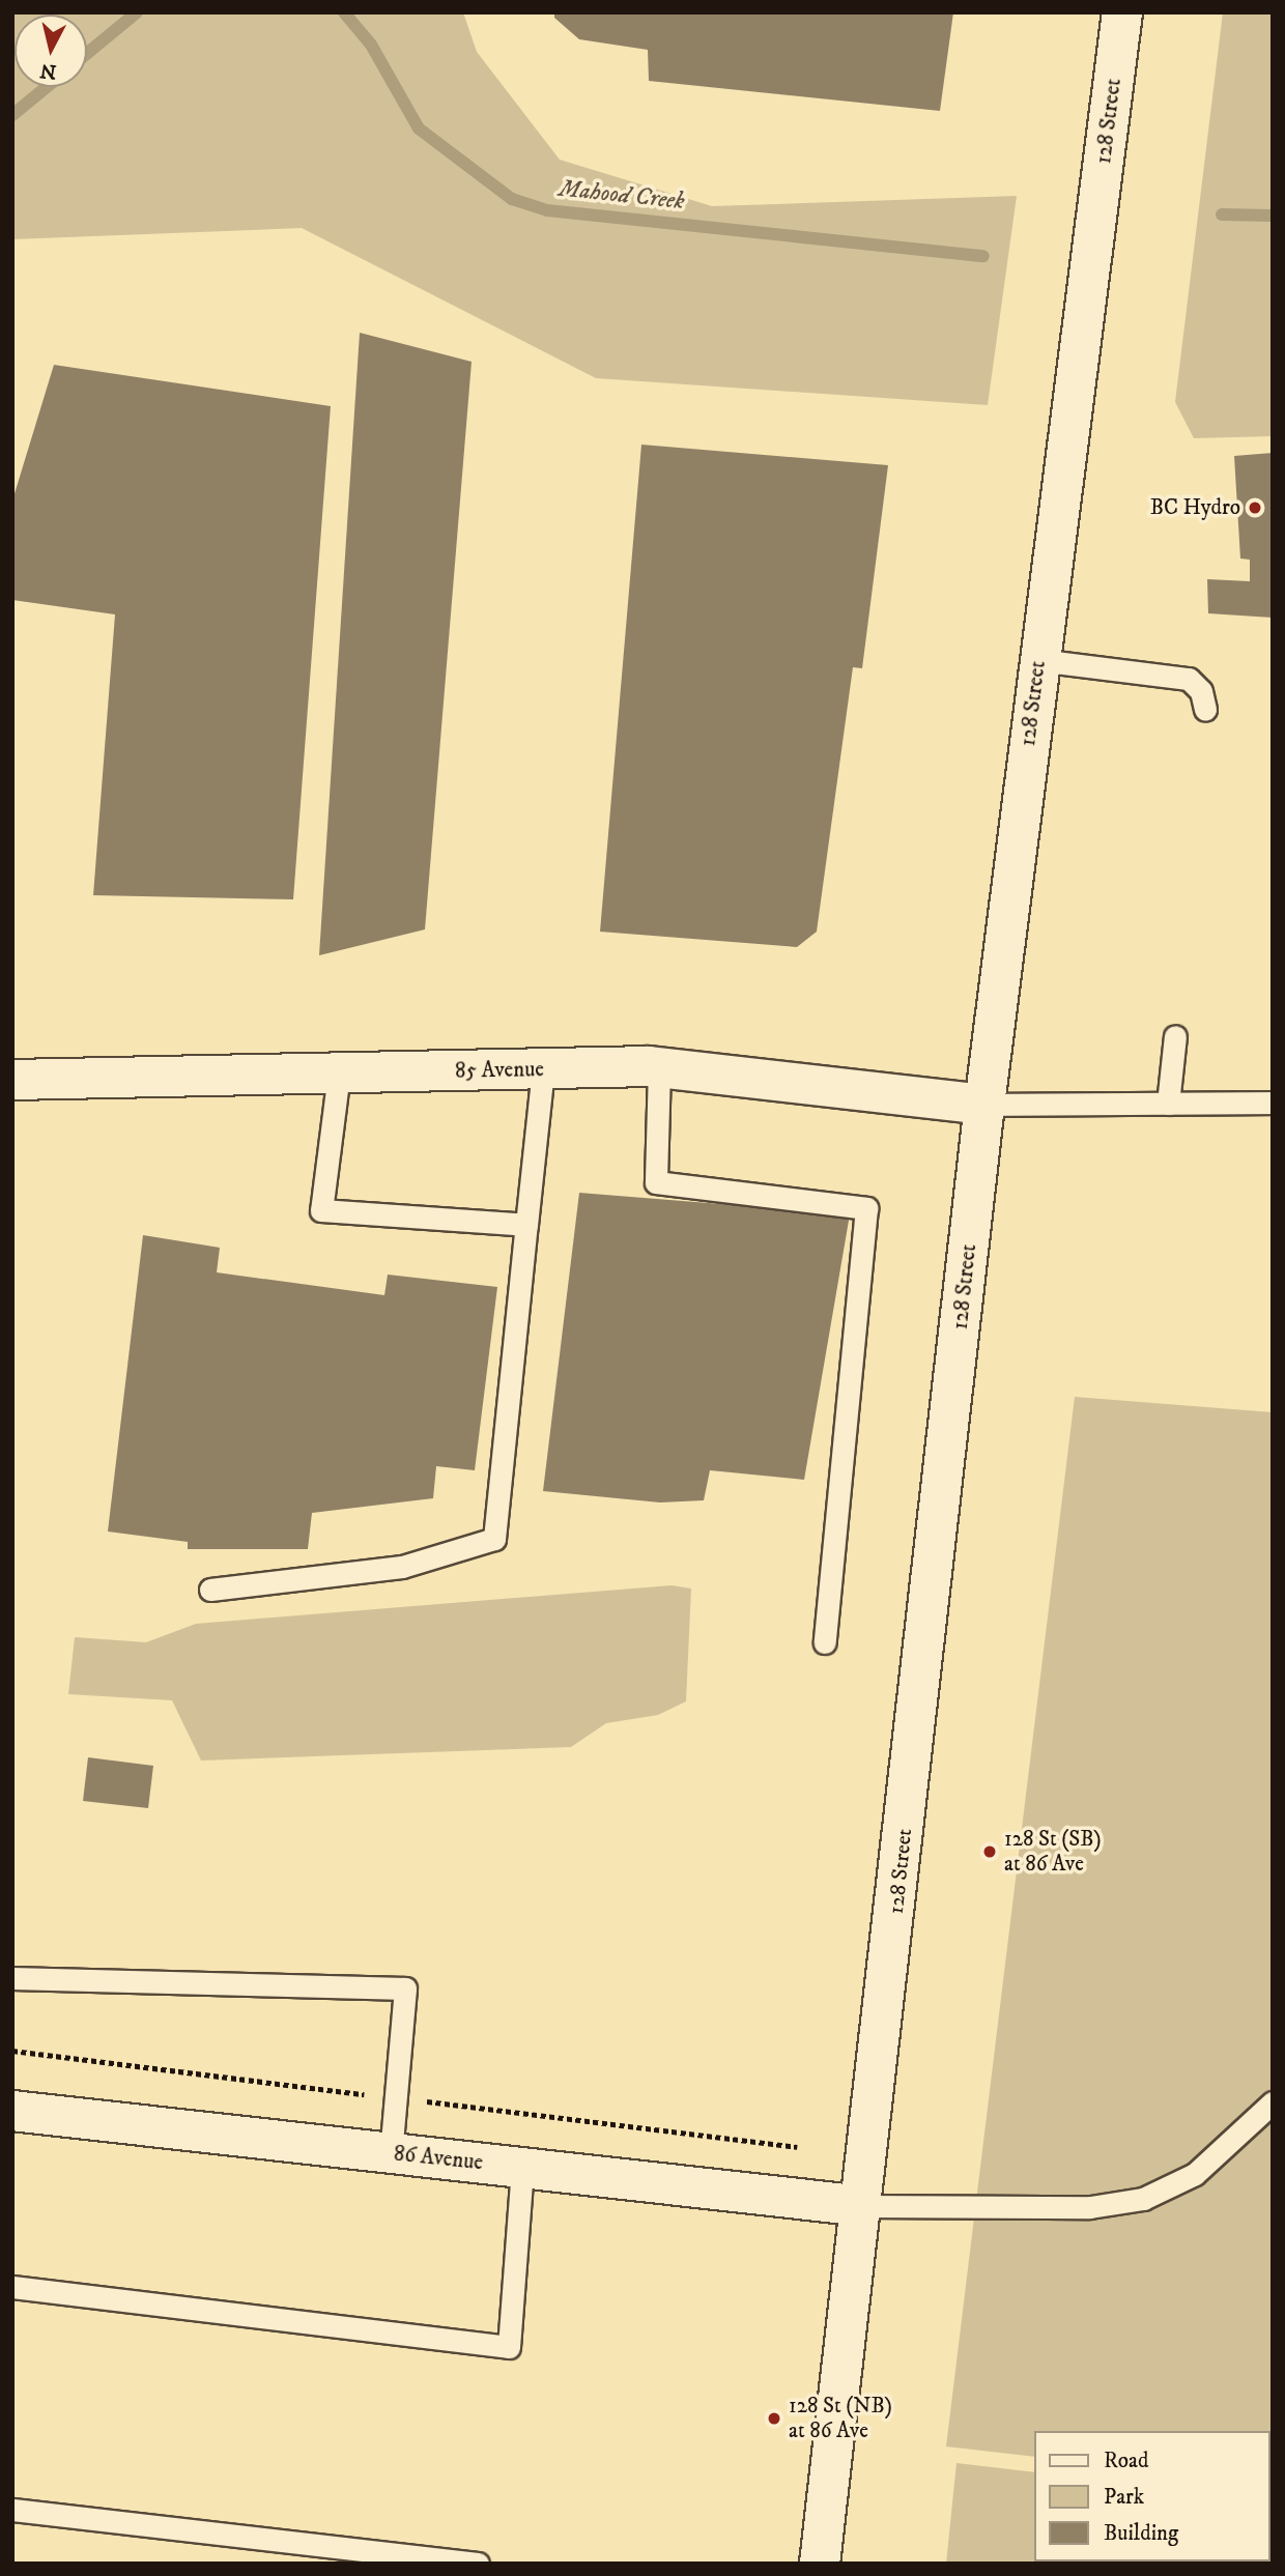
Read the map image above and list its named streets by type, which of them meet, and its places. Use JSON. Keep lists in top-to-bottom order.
{
  "streets": {
    "main road": ["128 Street", "85 Avenue", "86 Avenue"]
  },
  "crossings": [
    ["128 Street", "85 Avenue"],
    ["128 Street", "86 Avenue"]
  ],
  "water": ["Mahood Creek"],
  "places": ["BC Hydro", "128 St (SB) at 86 Ave", "128 St (NB) at 86 Ave"],
  "legend": ["Road", "Park", "Building"],
  "north": "bottom"
}
